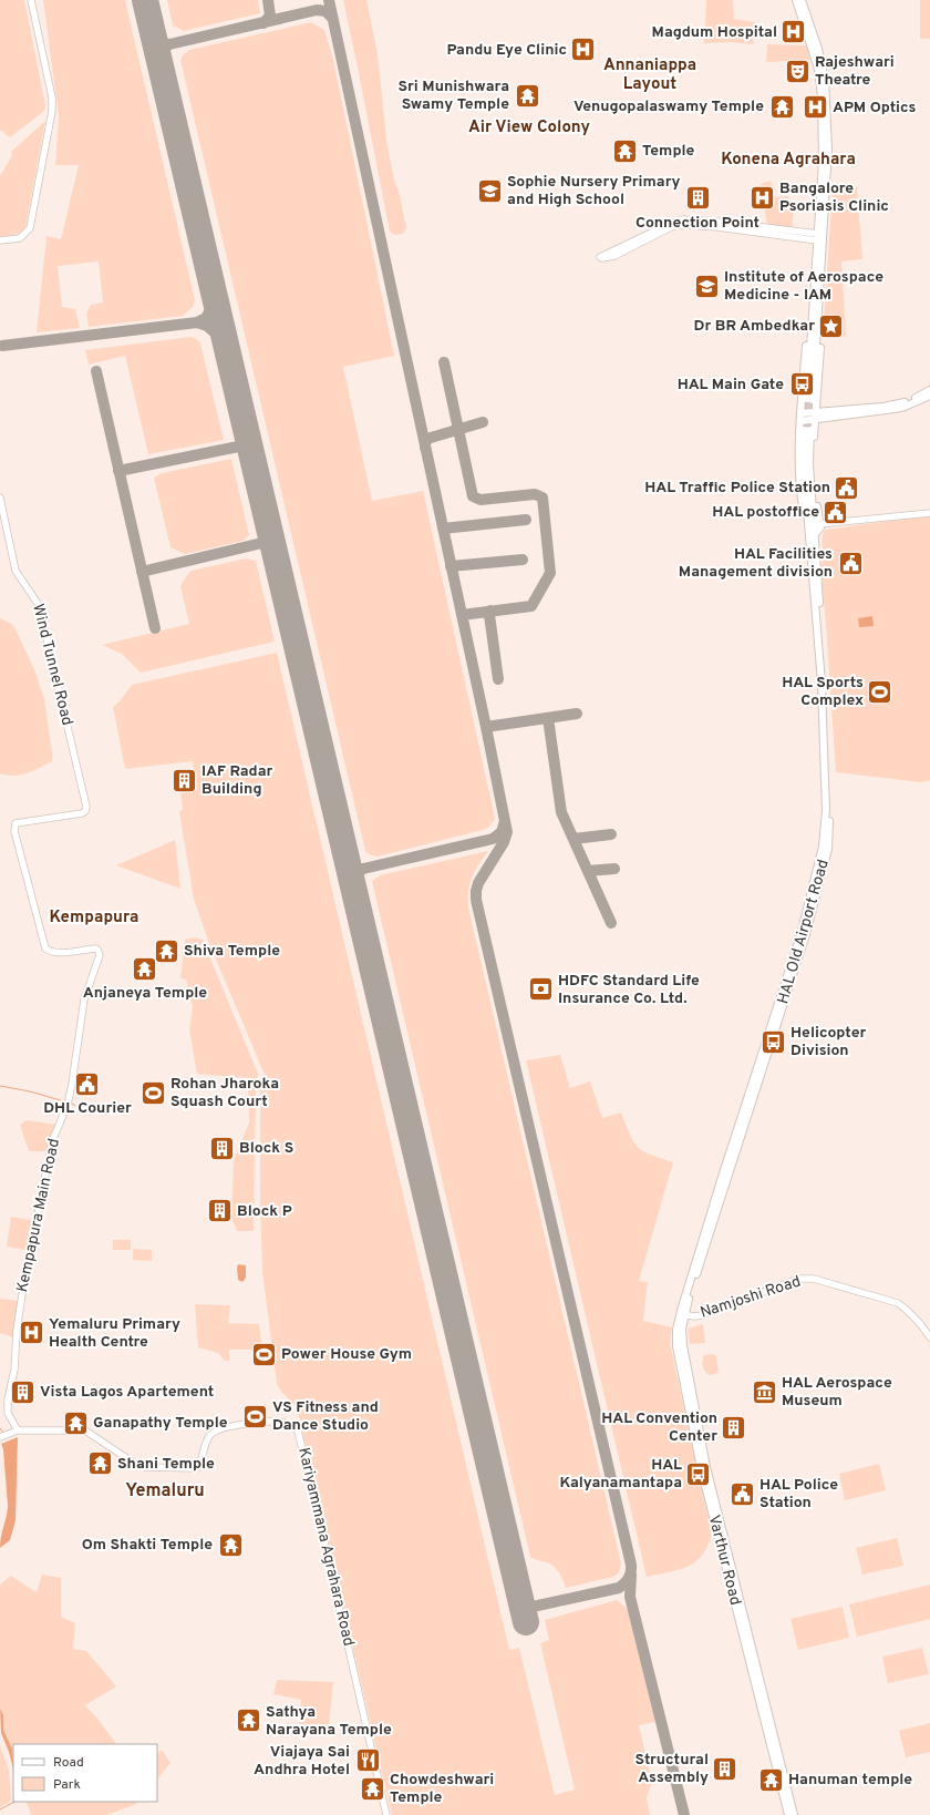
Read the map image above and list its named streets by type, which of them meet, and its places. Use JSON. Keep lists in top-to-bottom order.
{
  "streets": {
    "main road": ["HAL Old Airport Road", "Varthur Road"],
    "street": [
      "Wind Tunnel Road",
      "Kempapura Main Road",
      "Namjoshi Road",
      "Kariyammana Agrahara Road"
    ]
  },
  "crossings": [
    ["Wind Tunnel Road", "Kempapura Main Road"],
    ["HAL Old Airport Road", "Namjoshi Road"],
    ["HAL Old Airport Road", "Varthur Road"],
    ["Kempapura Main Road", "Kariyammana Agrahara Road"],
    ["Namjoshi Road", "Varthur Road"]
  ],
  "districts": [
    "Annaniappa Layout",
    "Air View Colony",
    "Konena Agrahara",
    "Kempapura",
    "Yemaluru"
  ],
  "places": {
    "hospital": [
      "Magdum Hospital",
      "Pandu Eye Clinic",
      "APM Optics",
      "Bangalore Psoriasis Clinic",
      "Yemaluru Primary Health Centre"
    ],
    "theatre": ["Rajeshwari Theatre"],
    "temple": [
      "Sri Munishwara Swamy Temple",
      "Venugopalaswamy Temple",
      "Temple",
      "Shiva Temple",
      "Anjaneya Temple",
      "Ganapathy Temple",
      "Shani Temple",
      "Om Shakti Temple",
      "Sathya Narayana Temple",
      "Hanuman temple",
      "Chowdeshwari Temple"
    ],
    "school or university": ["Sophie Nursery Primary and High School", "Institute of Aerospace Medicine - IAM"],
    "building": [
      "Connection Point",
      "IAF Radar Building",
      "Block S",
      "Block P",
      "Vista Lagos Apartement",
      "HAL Convention Center",
      "Structural Assembly"
    ],
    "place": ["Dr BR Ambedkar"],
    "bus stop": ["HAL Main Gate", "Helicopter Division", "HAL Kalyanamantapa"],
    "public building": [
      "HAL Traffic Police Station",
      "HAL postoffice",
      "HAL Facilities Management division",
      "DHL Courier",
      "HAL Police Station"
    ],
    "sports": [
      "HAL Sports Complex",
      "Rohan Jharoka Squash Court",
      "Power House Gym",
      "VS Fitness and Dance Studio"
    ],
    "bank": ["HDFC Standard Life Insurance Co. Ltd."],
    "museum": ["HAL Aerospace Museum"],
    "restaurant": ["Viajaya Sai Andhra Hotel"]
  },
  "legend": ["Road", "Park"]
}
